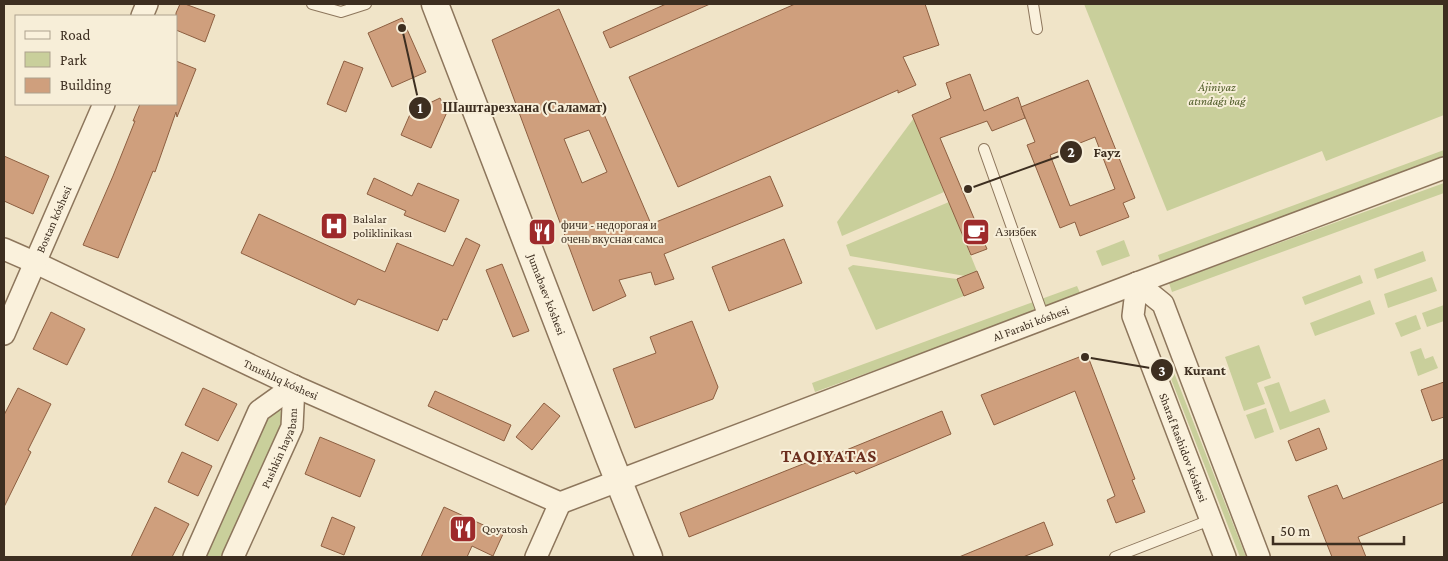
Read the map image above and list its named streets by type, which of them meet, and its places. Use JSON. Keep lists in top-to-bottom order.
{
  "streets": {
    "street": [
      "Bostan kóshesi",
      "Jumabaev kóshesi",
      "Al Farabi kóshesi",
      "Tınıshlıq kóshesi",
      "Sharaf Rashidov kóshesi",
      "Pushkin hayabanı"
    ]
  },
  "crossings": [
    ["Bostan kóshesi", "Tınıshlıq kóshesi"],
    ["Jumabaev kóshesi", "Al Farabi kóshesi"],
    ["Al Farabi kóshesi", "Tınıshlıq kóshesi"],
    ["Al Farabi kóshesi", "Sharaf Rashidov kóshesi"],
    ["Tınıshlıq kóshesi", "Pushkin hayabanı"]
  ],
  "districts": ["TAQIYATAS"],
  "parks": ["Ájiniyaz atındaǵı baǵ"],
  "places": {
    "other": ["Шаштарезхана (Саламат)", "Fayz", "Kurant"],
    "hospital": ["Balalar poliklinikası"],
    "restaurant": ["фичи - недорогая и очень вкусная самса", "Qoyatosh"],
    "cafe": ["Азизбек"]
  },
  "legend": ["Road", "Park", "Building"],
  "scale_bar": "50 m"
}
